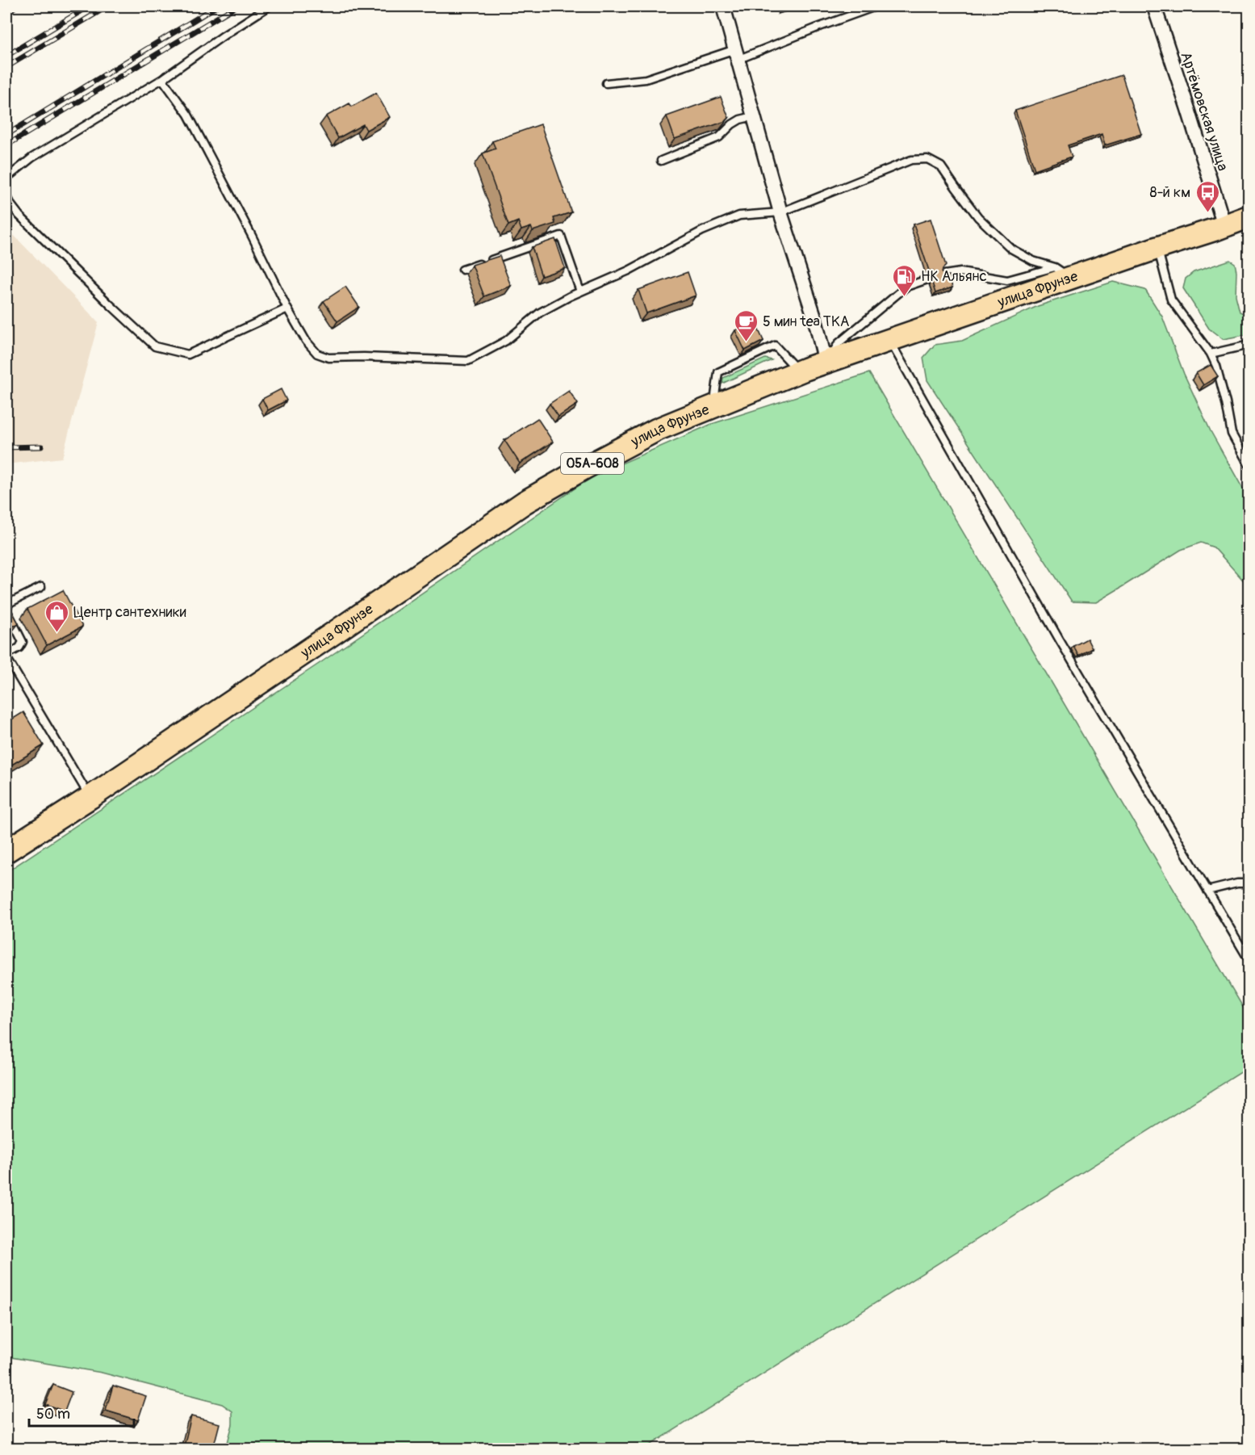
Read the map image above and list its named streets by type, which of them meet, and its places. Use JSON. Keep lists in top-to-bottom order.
{
  "streets": {
    "main road": ["улица Фрунзе", "05А-608"],
    "street": ["Артёмовская улица"]
  },
  "crossings": [
    ["Артёмовская улица", "улица Фрунзе"]
  ],
  "places": {
    "bus stop": ["8-й км"],
    "fuel station": ["НК Альянс"],
    "cafe": ["5 мин tea TKA"],
    "shop": ["Центр сантехники"]
  },
  "scale_bar": "50 m"
}
